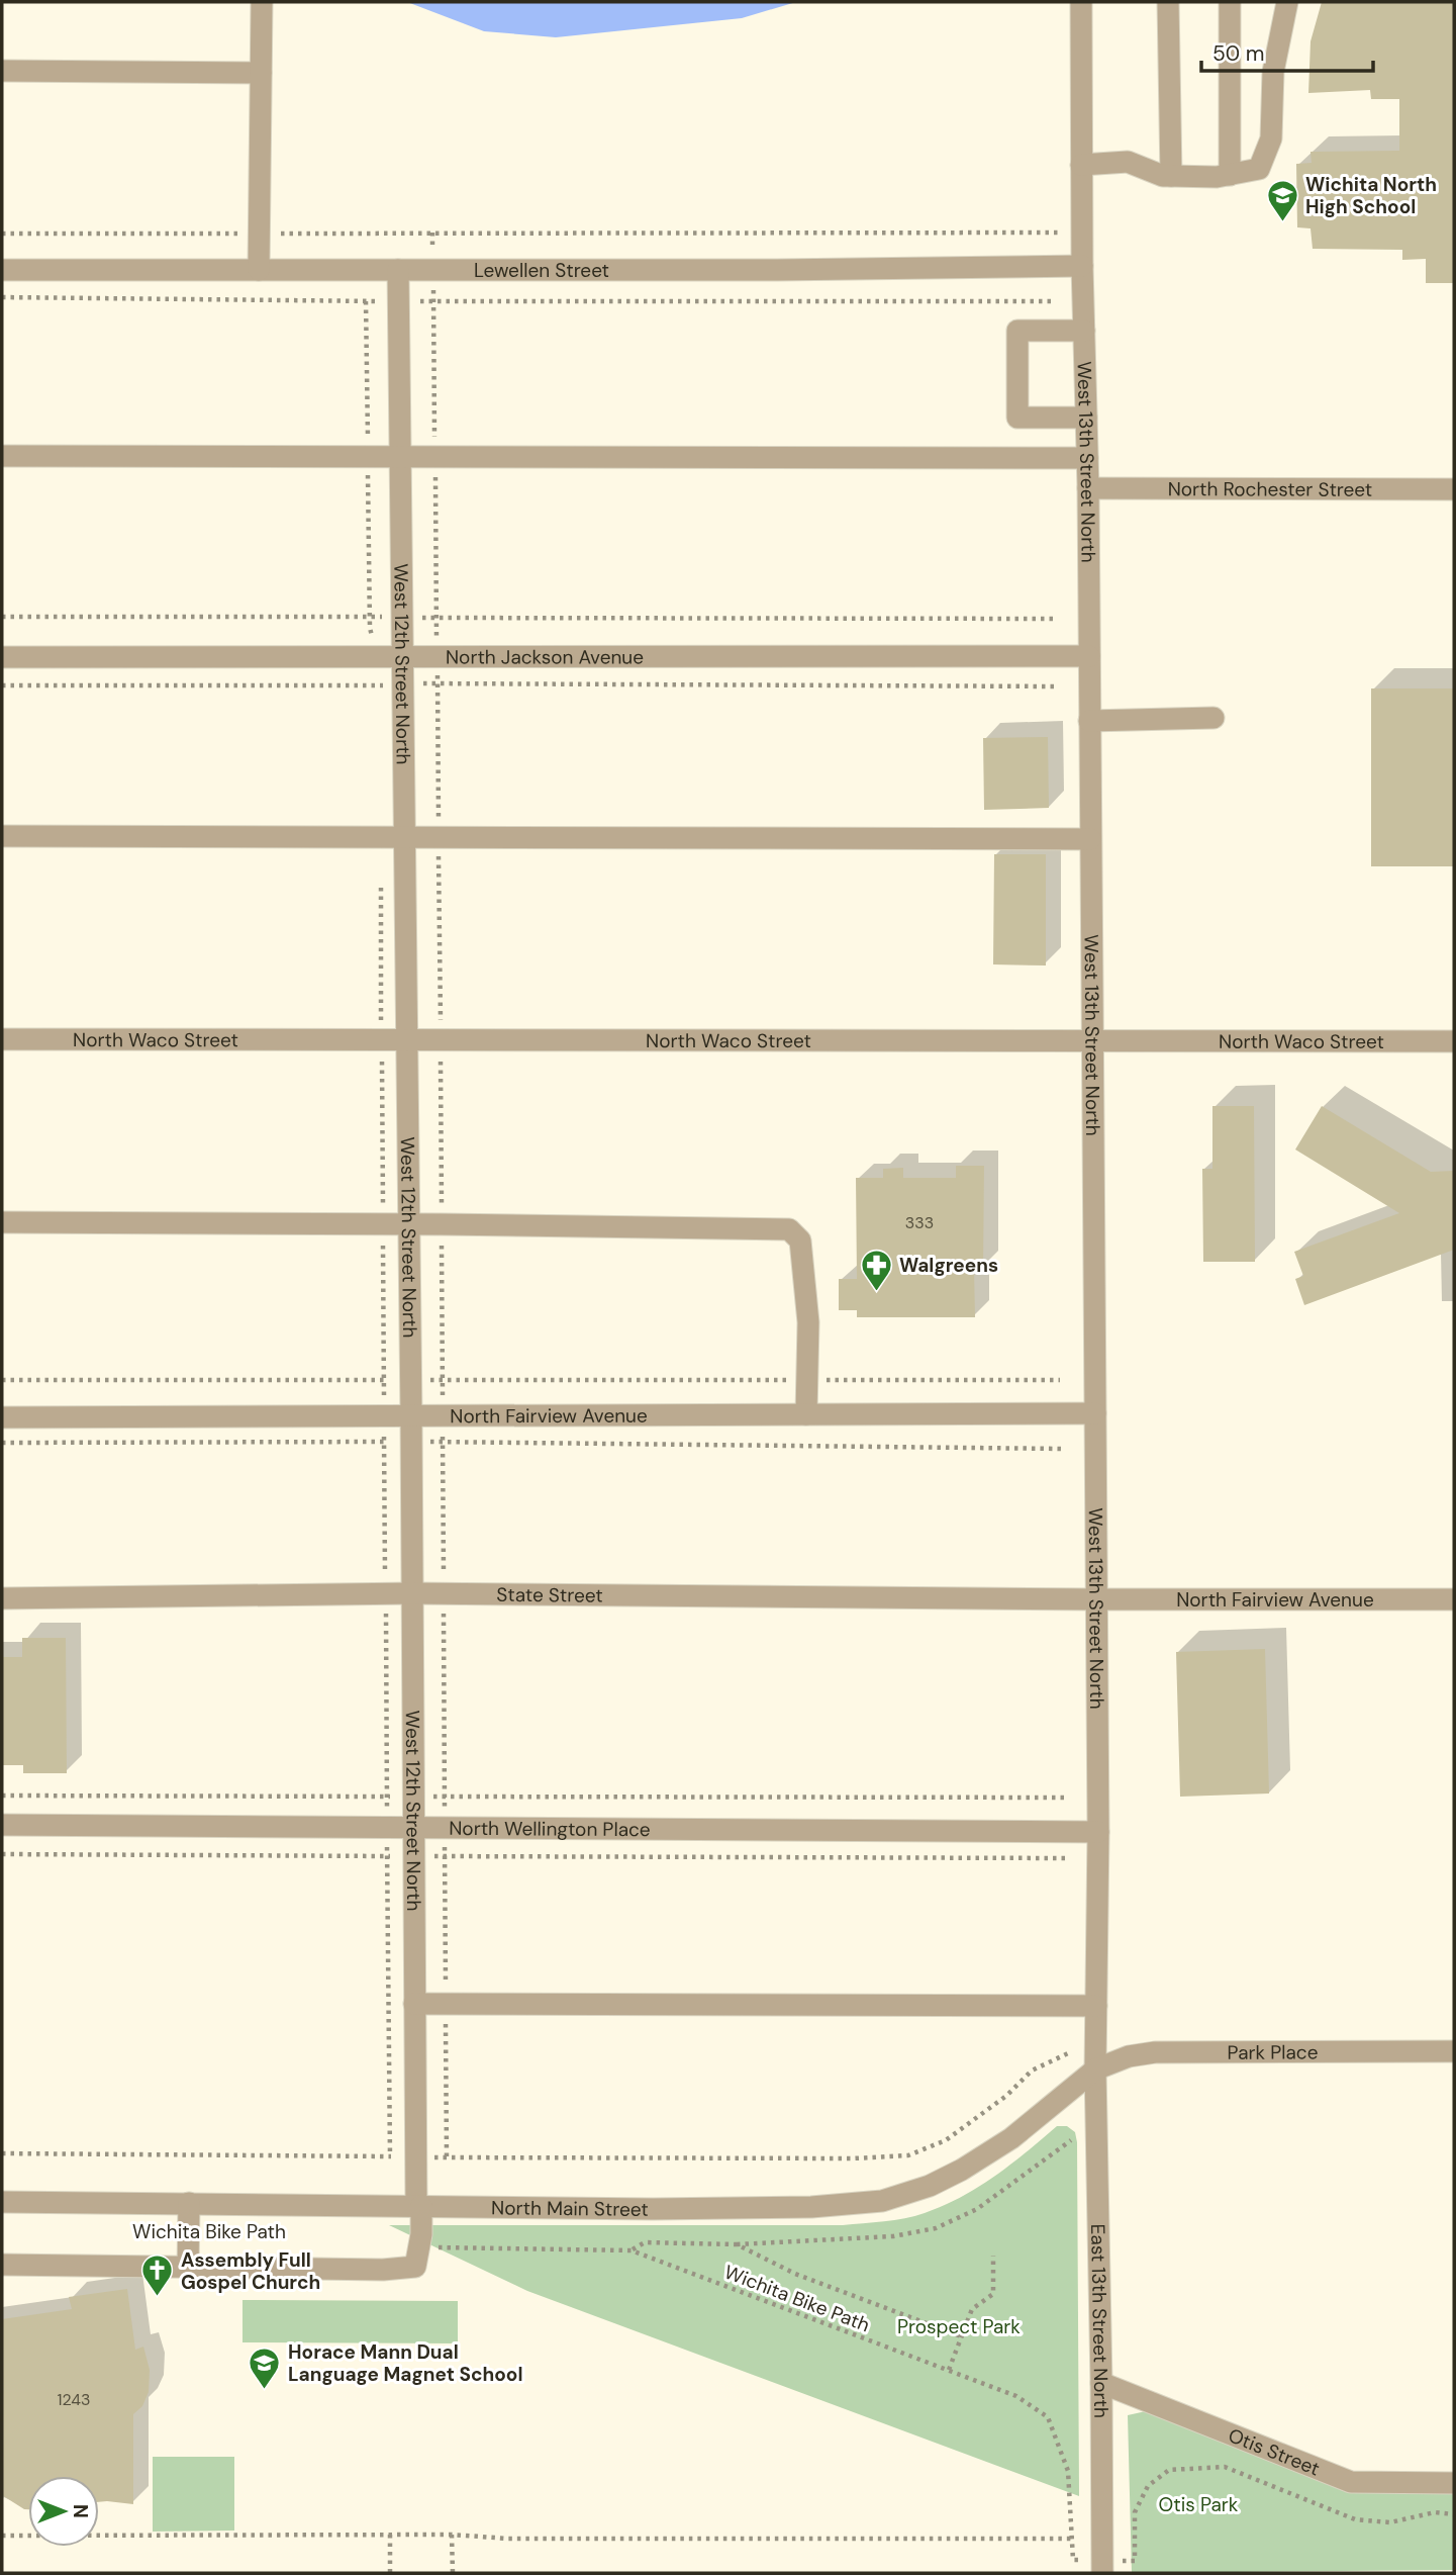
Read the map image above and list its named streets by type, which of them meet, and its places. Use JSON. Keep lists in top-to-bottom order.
{
  "streets": {
    "street": [
      "Lewellen Street",
      "West 13th Street North",
      "North Rochester Street",
      "North Jackson Avenue",
      "West 12th Street North",
      "North Waco Street",
      "North Fairview Avenue",
      "State Street",
      "North Wellington Place",
      "Park Place",
      "North Main Street",
      "East 13th Street North",
      "Otis Street"
    ],
    "path": ["Wichita Bike Path"]
  },
  "crossings": [
    ["Lewellen Street", "West 13th Street North"],
    ["Lewellen Street", "West 12th Street North"],
    ["West 13th Street North", "North Rochester Street"],
    ["West 13th Street North", "North Jackson Avenue"],
    ["West 13th Street North", "North Waco Street"],
    ["West 13th Street North", "North Fairview Avenue"],
    ["West 13th Street North", "State Street"],
    ["West 13th Street North", "North Wellington Place"],
    ["West 13th Street North", "Park Place"],
    ["West 13th Street North", "North Main Street"],
    ["West 13th Street North", "East 13th Street North"],
    ["North Jackson Avenue", "West 12th Street North"],
    ["West 12th Street North", "North Waco Street"],
    ["West 12th Street North", "North Fairview Avenue"],
    ["West 12th Street North", "State Street"],
    ["West 12th Street North", "North Wellington Place"],
    ["West 12th Street North", "North Main Street"],
    ["West 12th Street North", "Wichita Bike Path"],
    ["North Fairview Avenue", "State Street"],
    ["Park Place", "North Main Street"],
    ["Park Place", "East 13th Street North"],
    ["North Main Street", "East 13th Street North"],
    ["East 13th Street North", "Otis Street"]
  ],
  "parks": ["Prospect Park", "Otis Park"],
  "places": {
    "school or university": ["Wichita North High School", "Horace Mann Dual Language Magnet School"],
    "pharmacy": ["Walgreens"],
    "church": ["Assembly Full Gospel Church"]
  },
  "house_numbers": ["333", "1243"],
  "scale_bar": "50 m",
  "north": "right"
}
